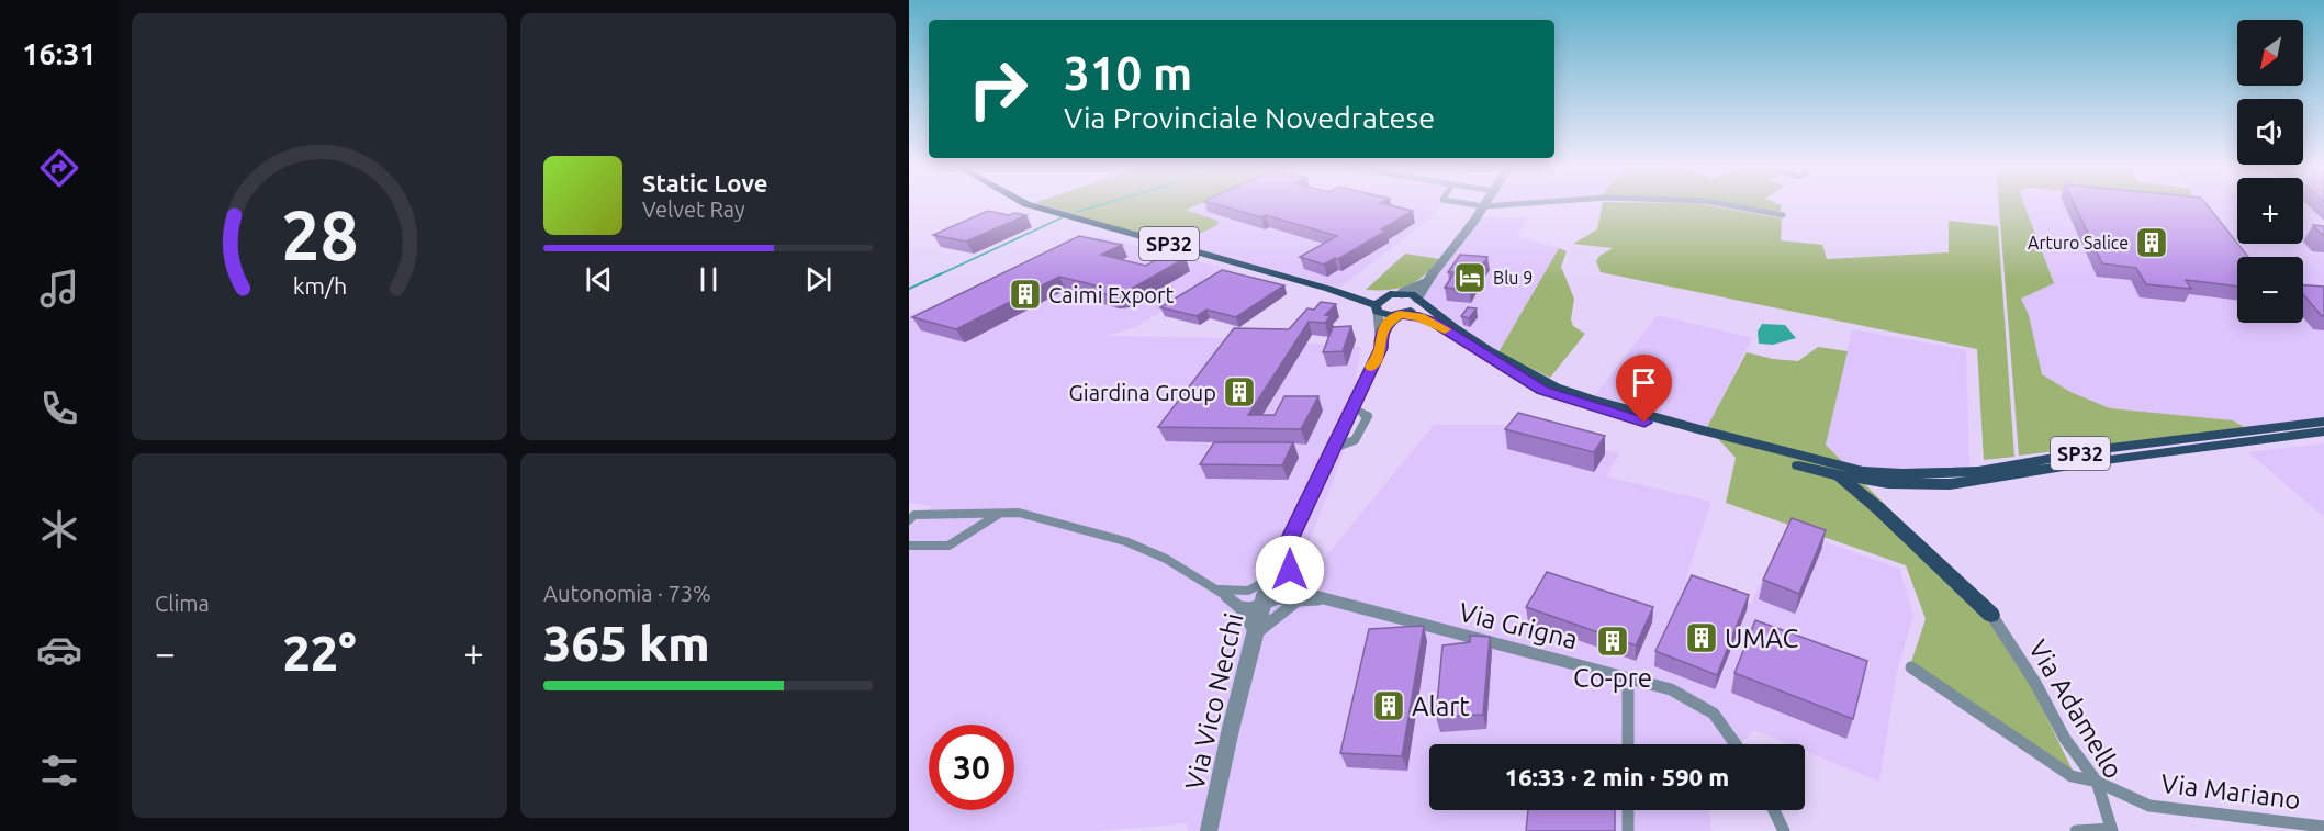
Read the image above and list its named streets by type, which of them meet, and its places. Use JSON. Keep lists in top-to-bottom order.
{
  "streets": {
    "main road": ["SP32"],
    "street": [
      "Via Grigna",
      "Via Vico Necchi",
      "Via Adamello",
      "Via Mariano"
    ]
  },
  "crossings": [
    ["SP32", "Via Vico Necchi"],
    ["Via Adamello", "Via Mariano"]
  ],
  "places": {
    "building": [
      "Arturo Salice",
      "Caimi Export",
      "Giardina Group",
      "UMAC",
      "Co-pre",
      "Alart"
    ],
    "hotel": ["Blu 9"]
  },
  "north": "bottom left",
  "page": {
    "tabs": "16:31",
    "map_buttons": ["+", "−"],
    "turn": ["310 m", "Via Provinciale Novedratese"],
    "song": ["Static Love", "Velvet Ray"],
    "tile": [
      "Clima",
      ["Autonomia · 73%", "365 km"]
    ],
    "heat": ["−", "22°", "+"],
    "limit": "30",
    "trip": "16:33 · 2 min · 590 m",
    "gauge": ["28", "km/h"]
  }
}
